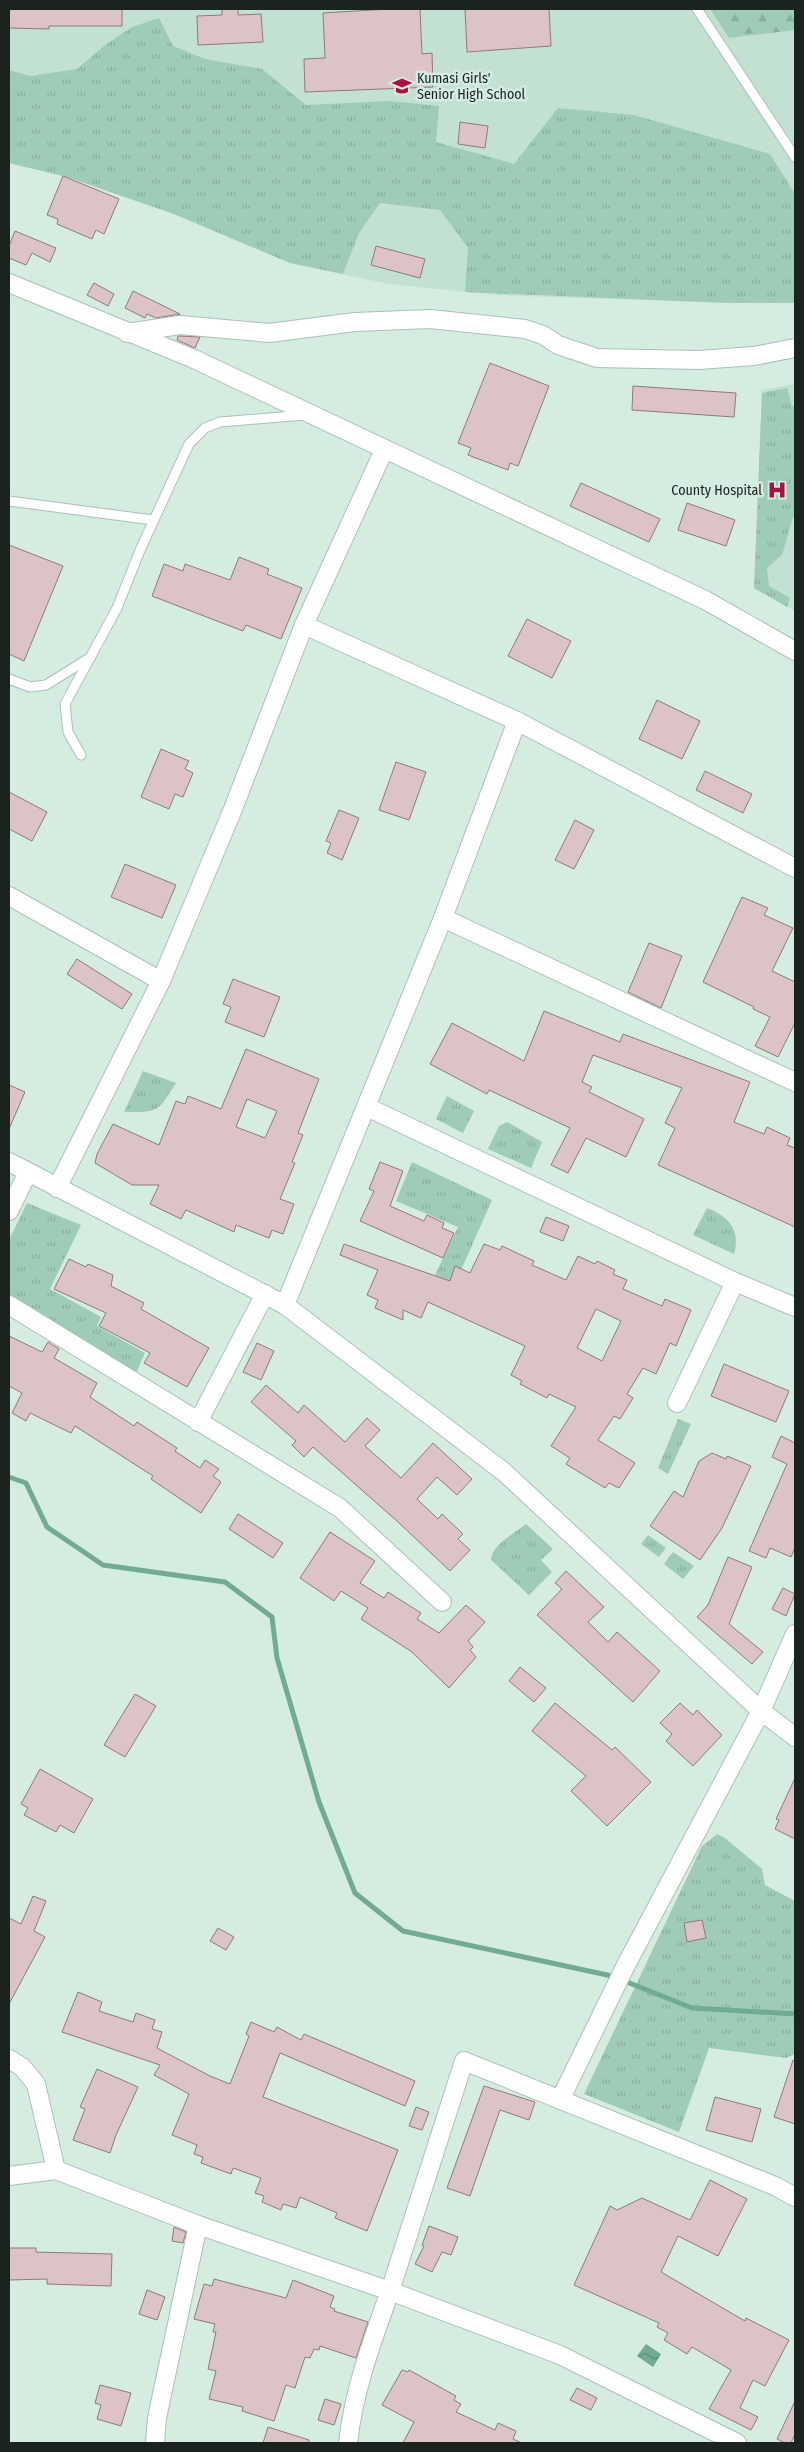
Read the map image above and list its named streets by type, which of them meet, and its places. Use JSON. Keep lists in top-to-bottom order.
{
  "places": {
    "school or university": ["Kumasi Girls' Senior High School"],
    "hospital": ["County Hospital"]
  }
}
